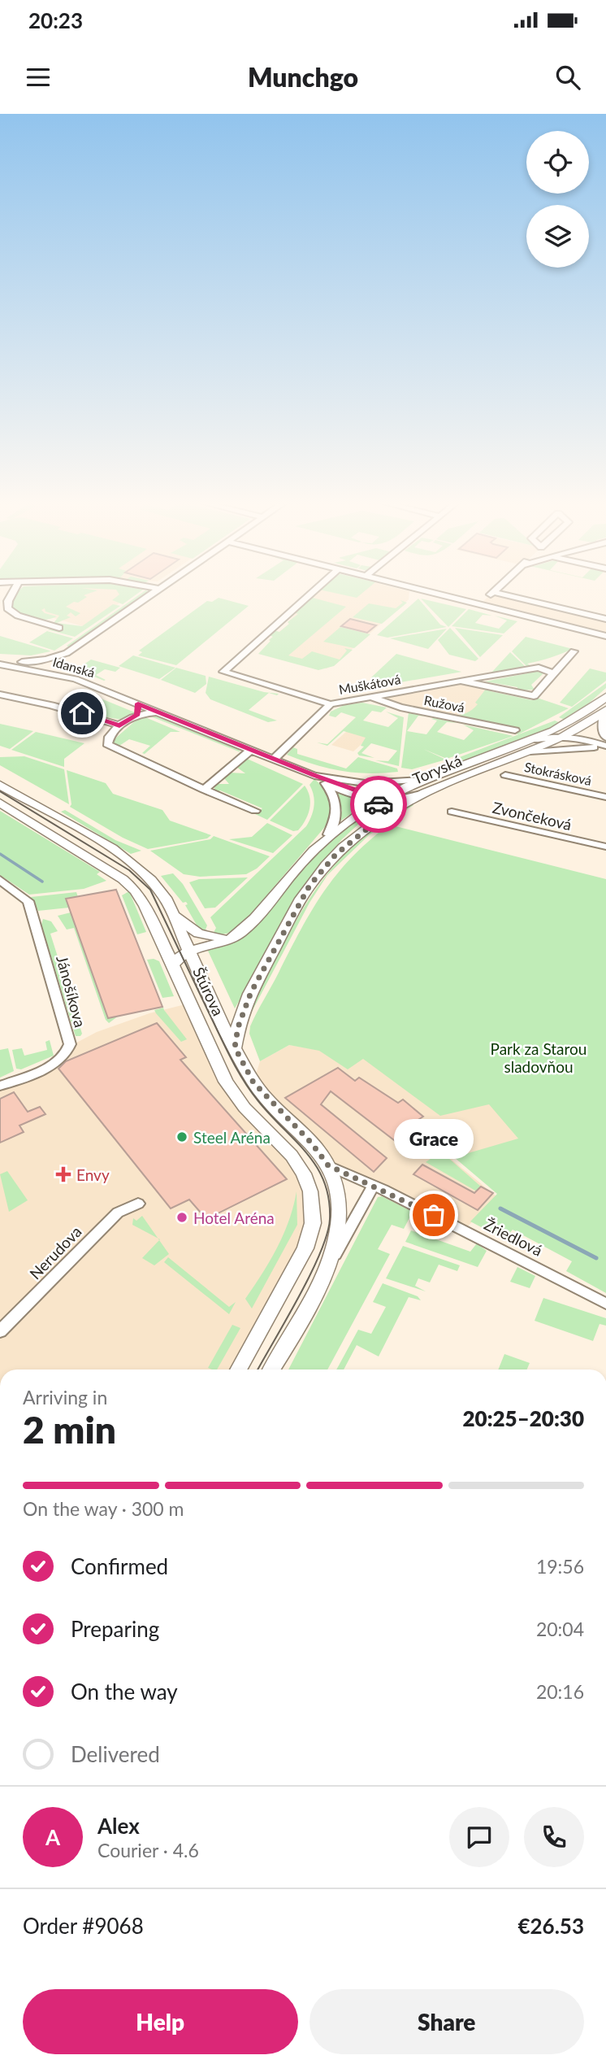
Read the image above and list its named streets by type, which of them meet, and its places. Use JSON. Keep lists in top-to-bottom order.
{
  "streets": {
    "street": [
      "Idanská",
      "Muškátová",
      "Ružová",
      "Toryská",
      "Stokrásková",
      "Zvončeková",
      "Jánošíkova",
      "Štúrova",
      "Žriedlová",
      "Nerudova"
    ]
  },
  "crossings": [
    ["Idanská", "Toryská"],
    ["Muškátová", "Ružová"],
    ["Toryská", "Štúrova"],
    ["Štúrova", "Žriedlová"]
  ],
  "parks": ["Park za Starou sladovňou"],
  "places": {
    "other": ["Steel Aréna", "Grace", "Hotel Aréna"],
    "health": ["Envy"]
  },
  "page": {
    "status": "20:23",
    "header": "Munchgo",
    "bubble": "Grace",
    "heading": ["2 min", "Arriving in", "20:25–20:30"],
    "panel": [
      "Alex",
      "Courier · 4.6",
      "Order #9068",
      "€26.53"
    ],
    "bar": "On the way · 300 m",
    "list": [
      ["Confirmed", "19:56"],
      ["Preparing", "20:04"],
      ["On the way", "20:16"],
      "Delivered"
    ],
    "round": "A",
    "buttons": ["Help", "Share"]
  }
}
